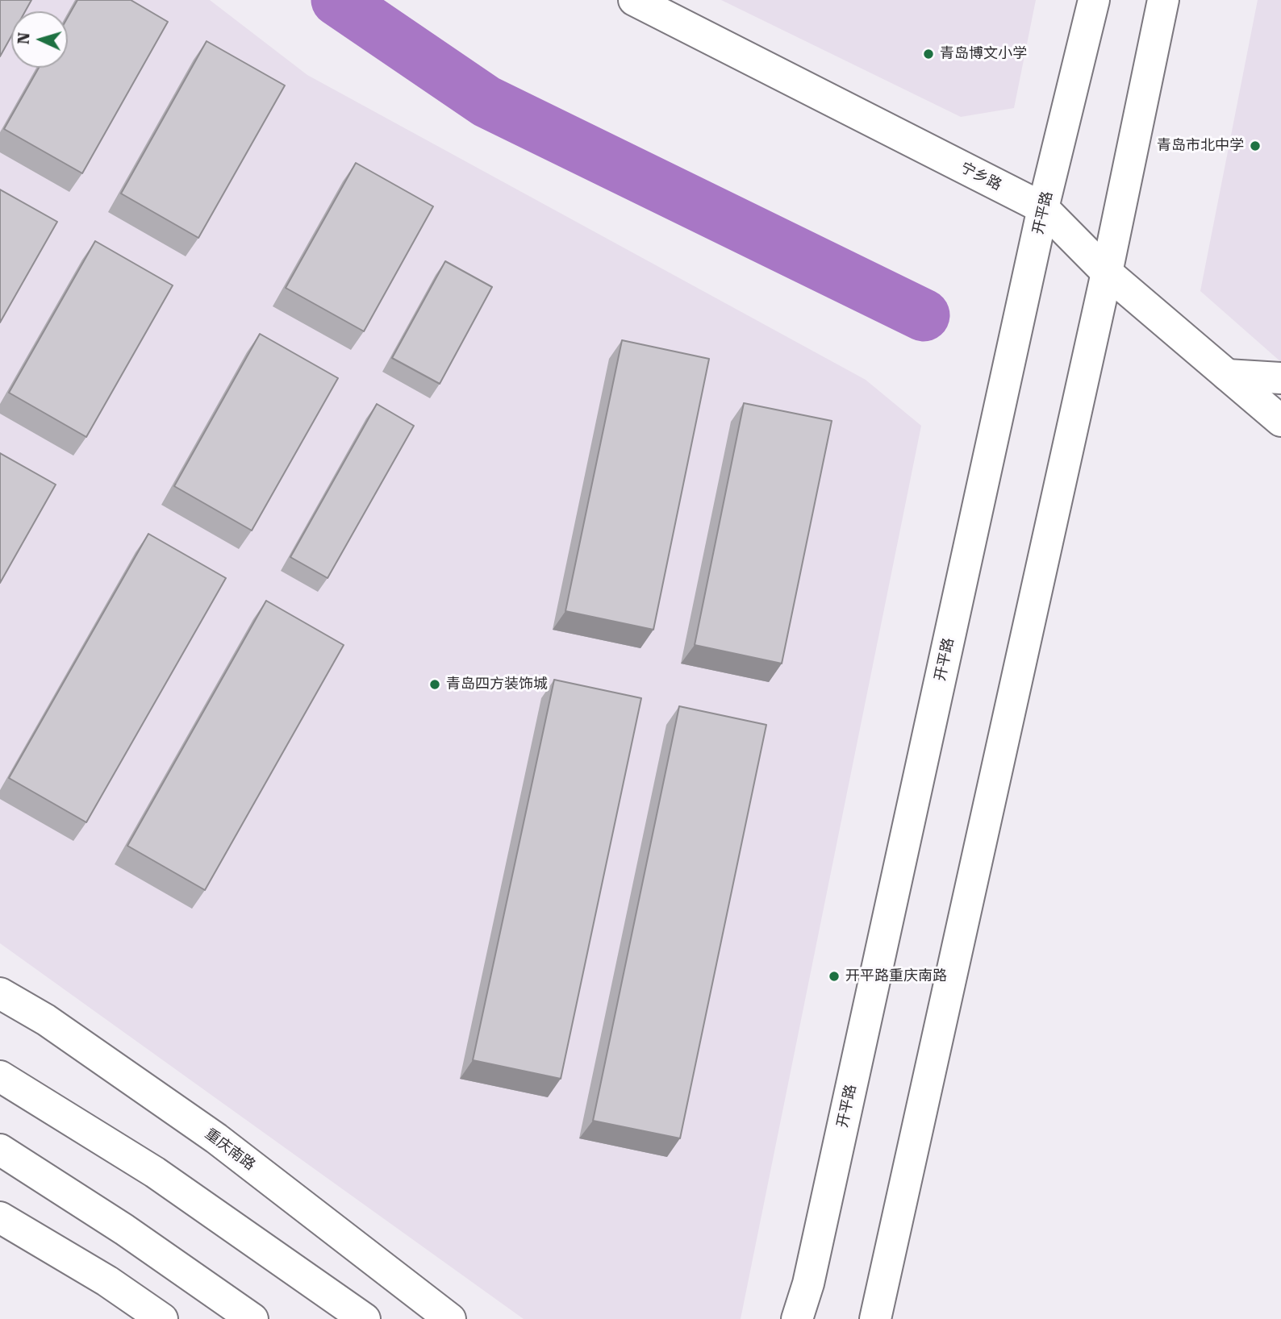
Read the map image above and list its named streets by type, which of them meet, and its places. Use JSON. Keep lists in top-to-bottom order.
{
  "streets": {
    "main road": ["宁乡路", "开平路", "重庆南路"]
  },
  "crossings": [
    ["宁乡路", "开平路"]
  ],
  "places": [
    "青岛博文小学",
    "青岛市北中学",
    "青岛四方装饰城",
    "开平路重庆南路"
  ],
  "north": "left"
}
